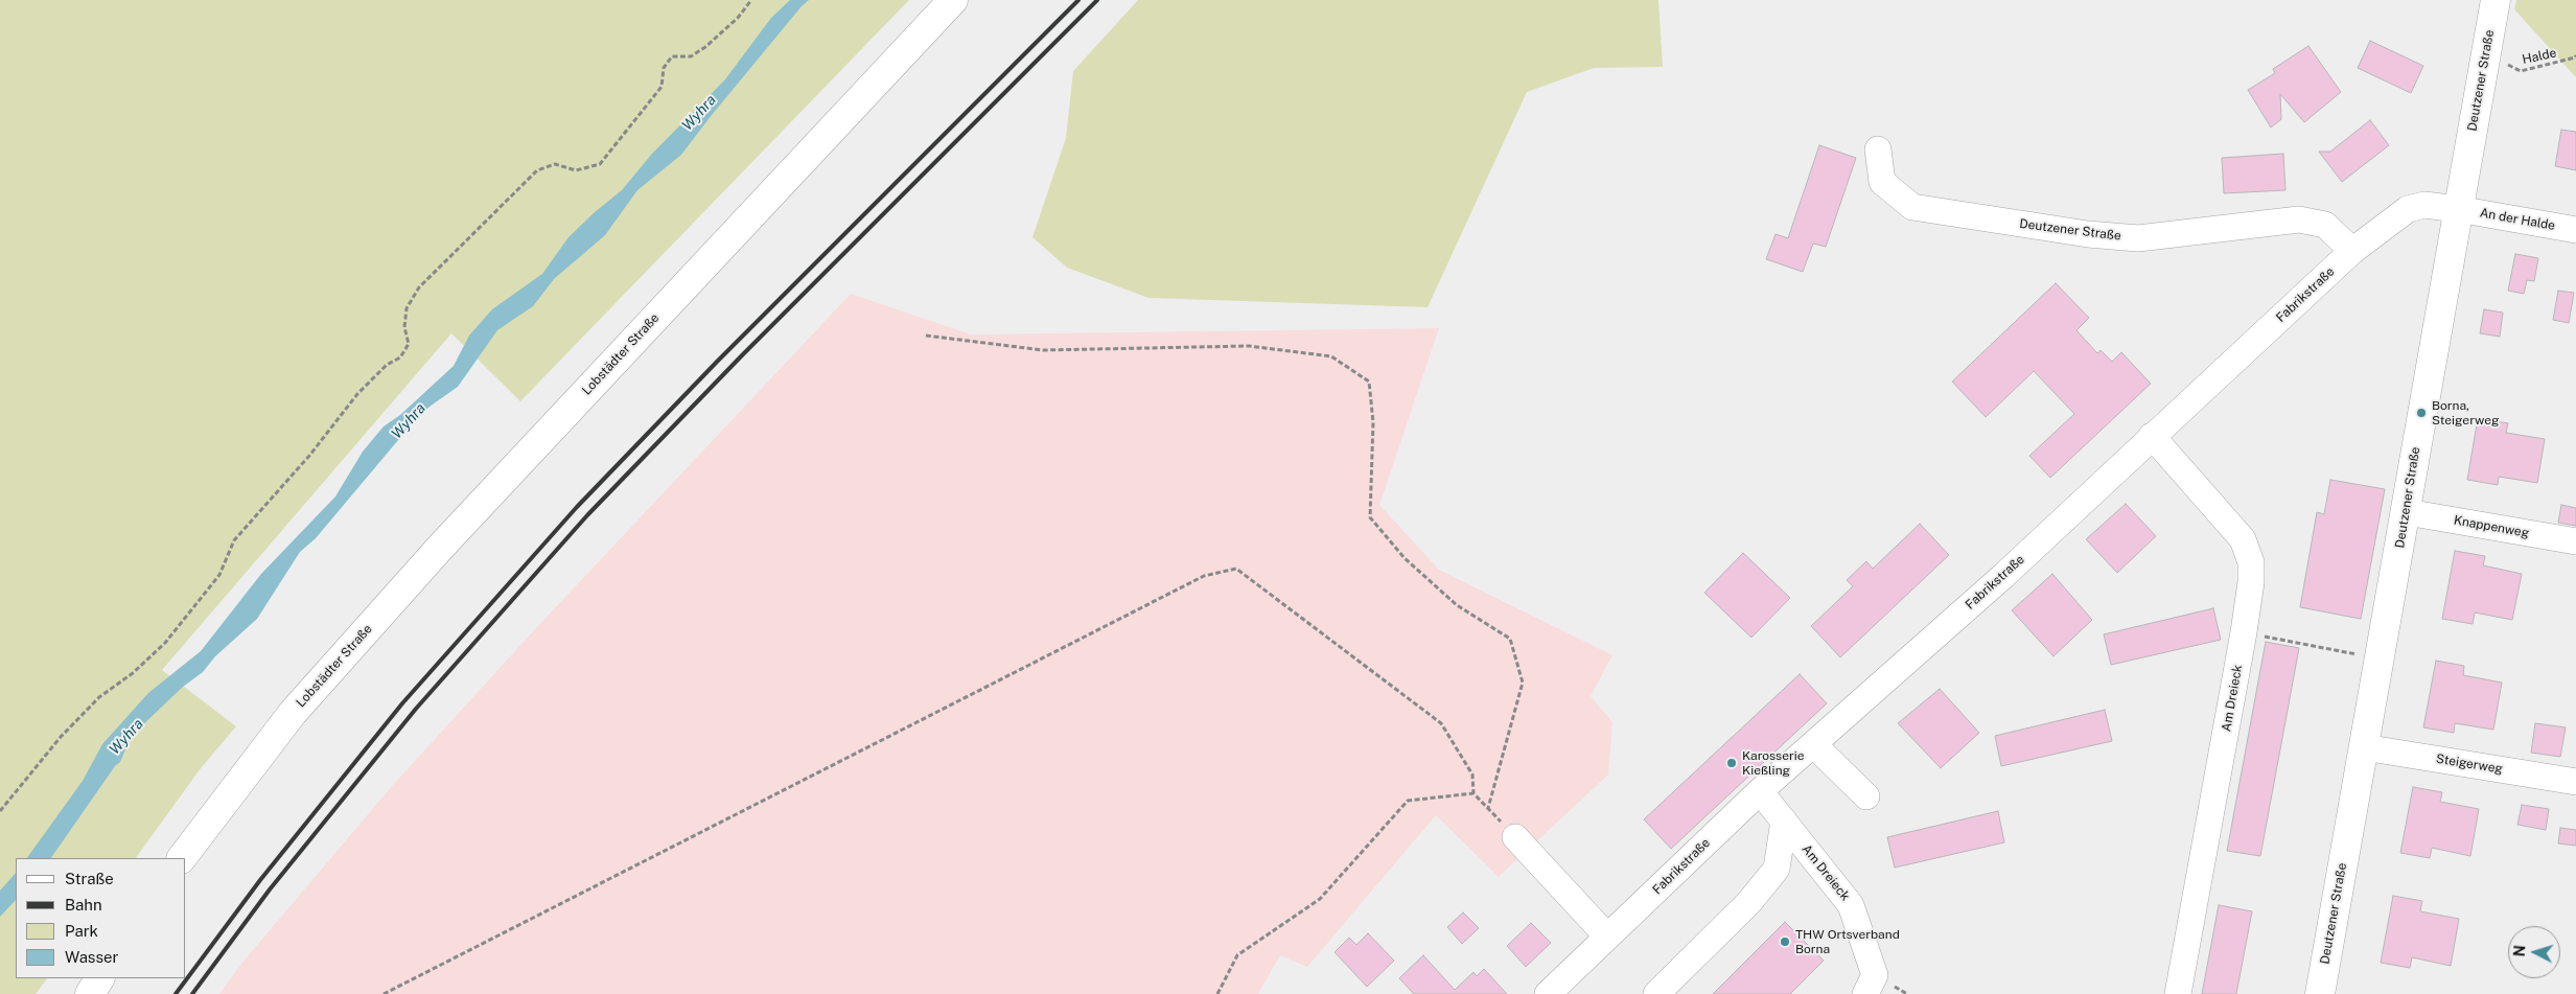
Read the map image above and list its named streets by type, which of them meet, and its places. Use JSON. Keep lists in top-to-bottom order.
{
  "streets": {
    "main road": ["Deutzener Straße", "Lobstädter Straße"],
    "street": [
      "An der Halde",
      "Fabrikstraße",
      "Knappenweg",
      "Am Dreieck",
      "Steigerweg"
    ],
    "path": ["Halde"]
  },
  "crossings": [
    ["Deutzener Straße", "An der Halde"],
    ["Deutzener Straße", "Fabrikstraße"],
    ["Deutzener Straße", "Knappenweg"],
    ["Deutzener Straße", "Steigerweg"],
    ["An der Halde", "Fabrikstraße"],
    ["Fabrikstraße", "Am Dreieck"]
  ],
  "water": ["Wyhra"],
  "places": ["Borna, Steigerweg", "Karosserie Kießling", "THW Ortsverband Borna"],
  "legend": [
    "Straße",
    "Bahn",
    "Park",
    "Wasser"
  ],
  "north": "left"
}
